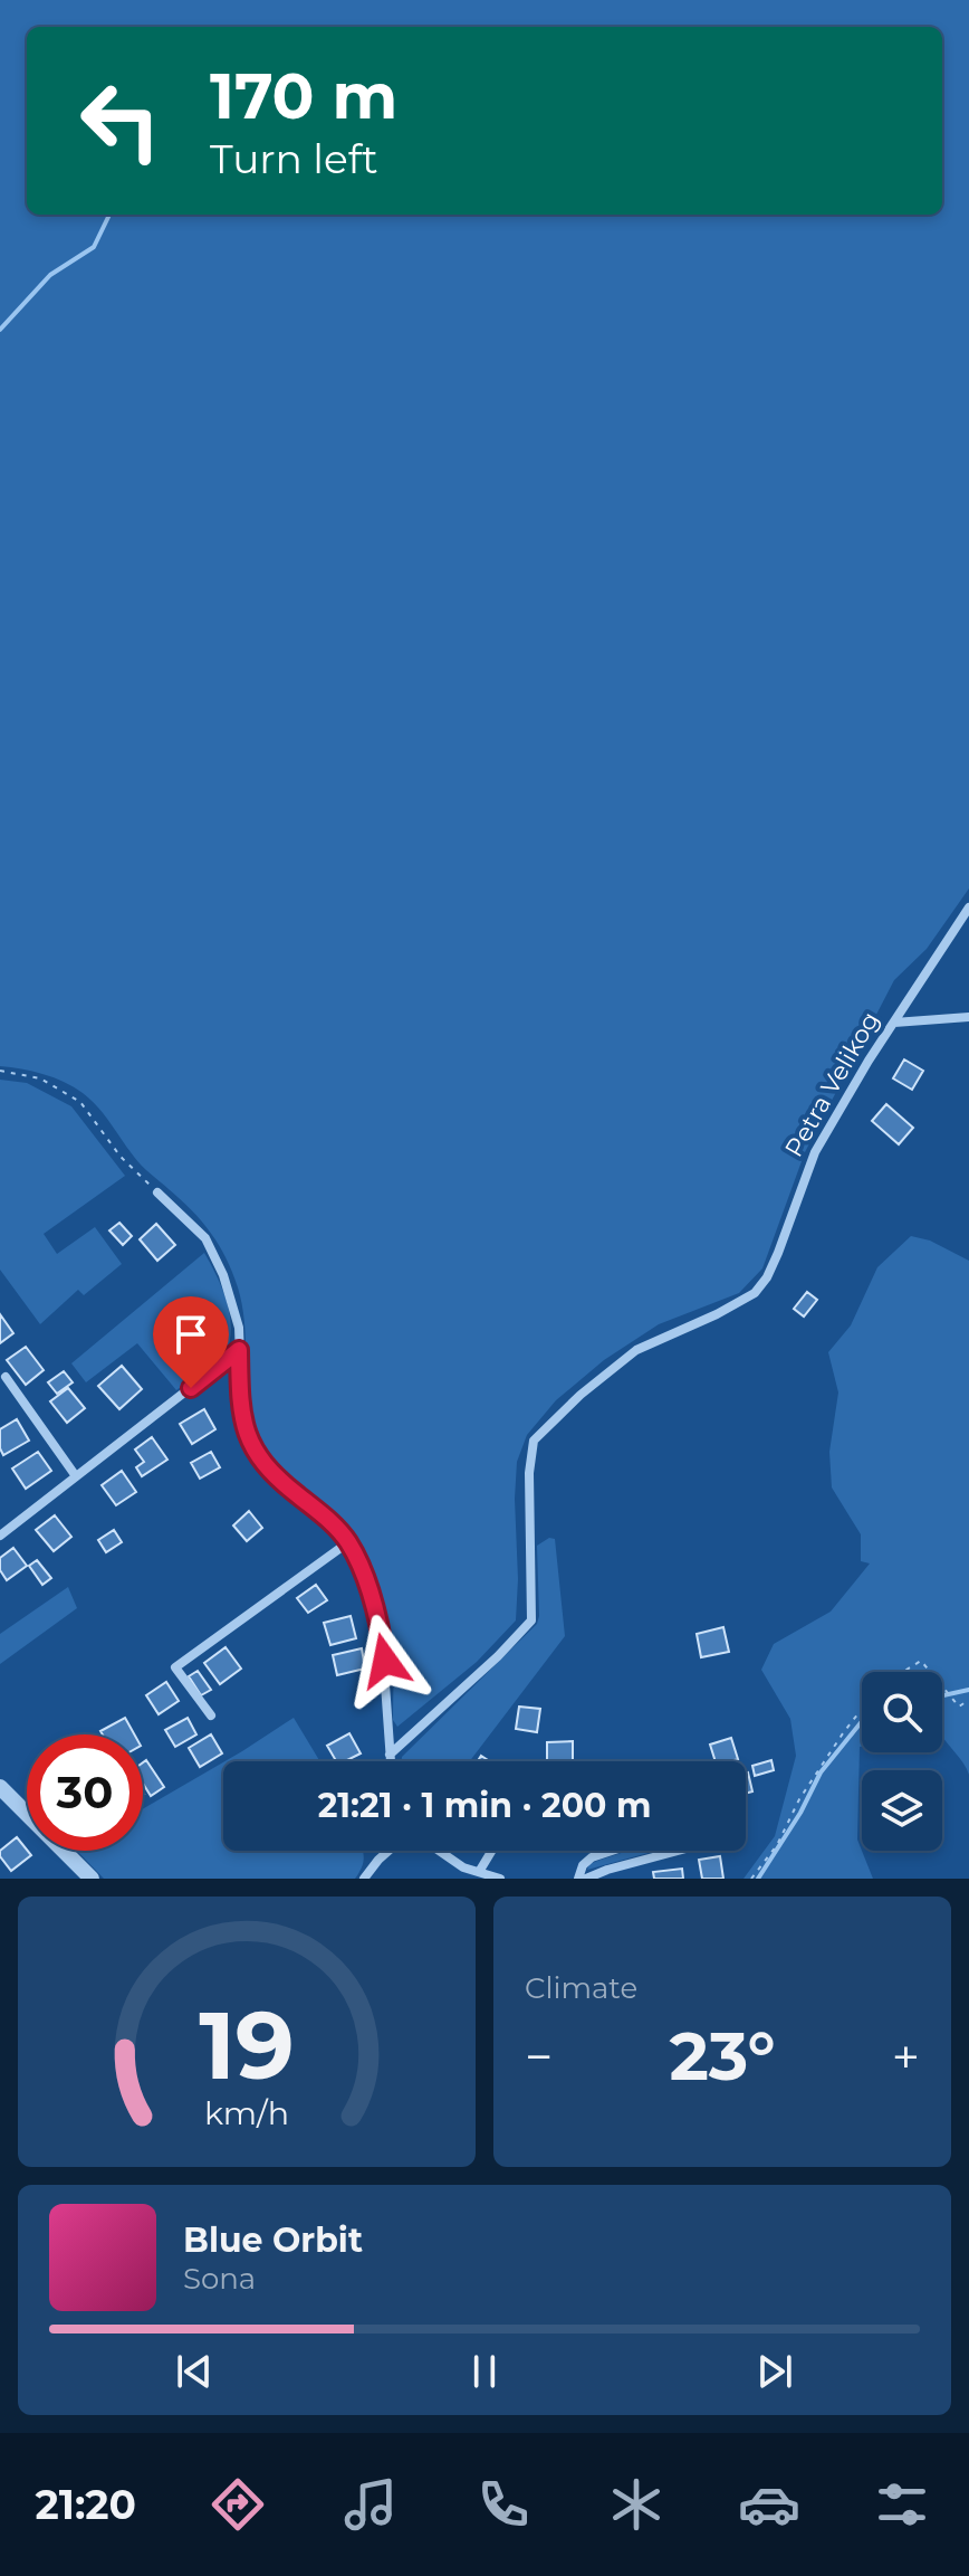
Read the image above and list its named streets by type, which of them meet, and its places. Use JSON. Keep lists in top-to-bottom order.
{
  "streets": {
    "street": ["Petra Velikog"]
  },
  "page": {
    "turn": ["170 m", "Turn left"],
    "limit": "30",
    "trip": "21:21 · 1 min · 200 m",
    "tile": "Climate",
    "heat": ["−", "23°", "+"],
    "song": ["Blue Orbit", "Sona"],
    "tabs": "21:20",
    "gauge": ["19", "km/h"]
  }
}
